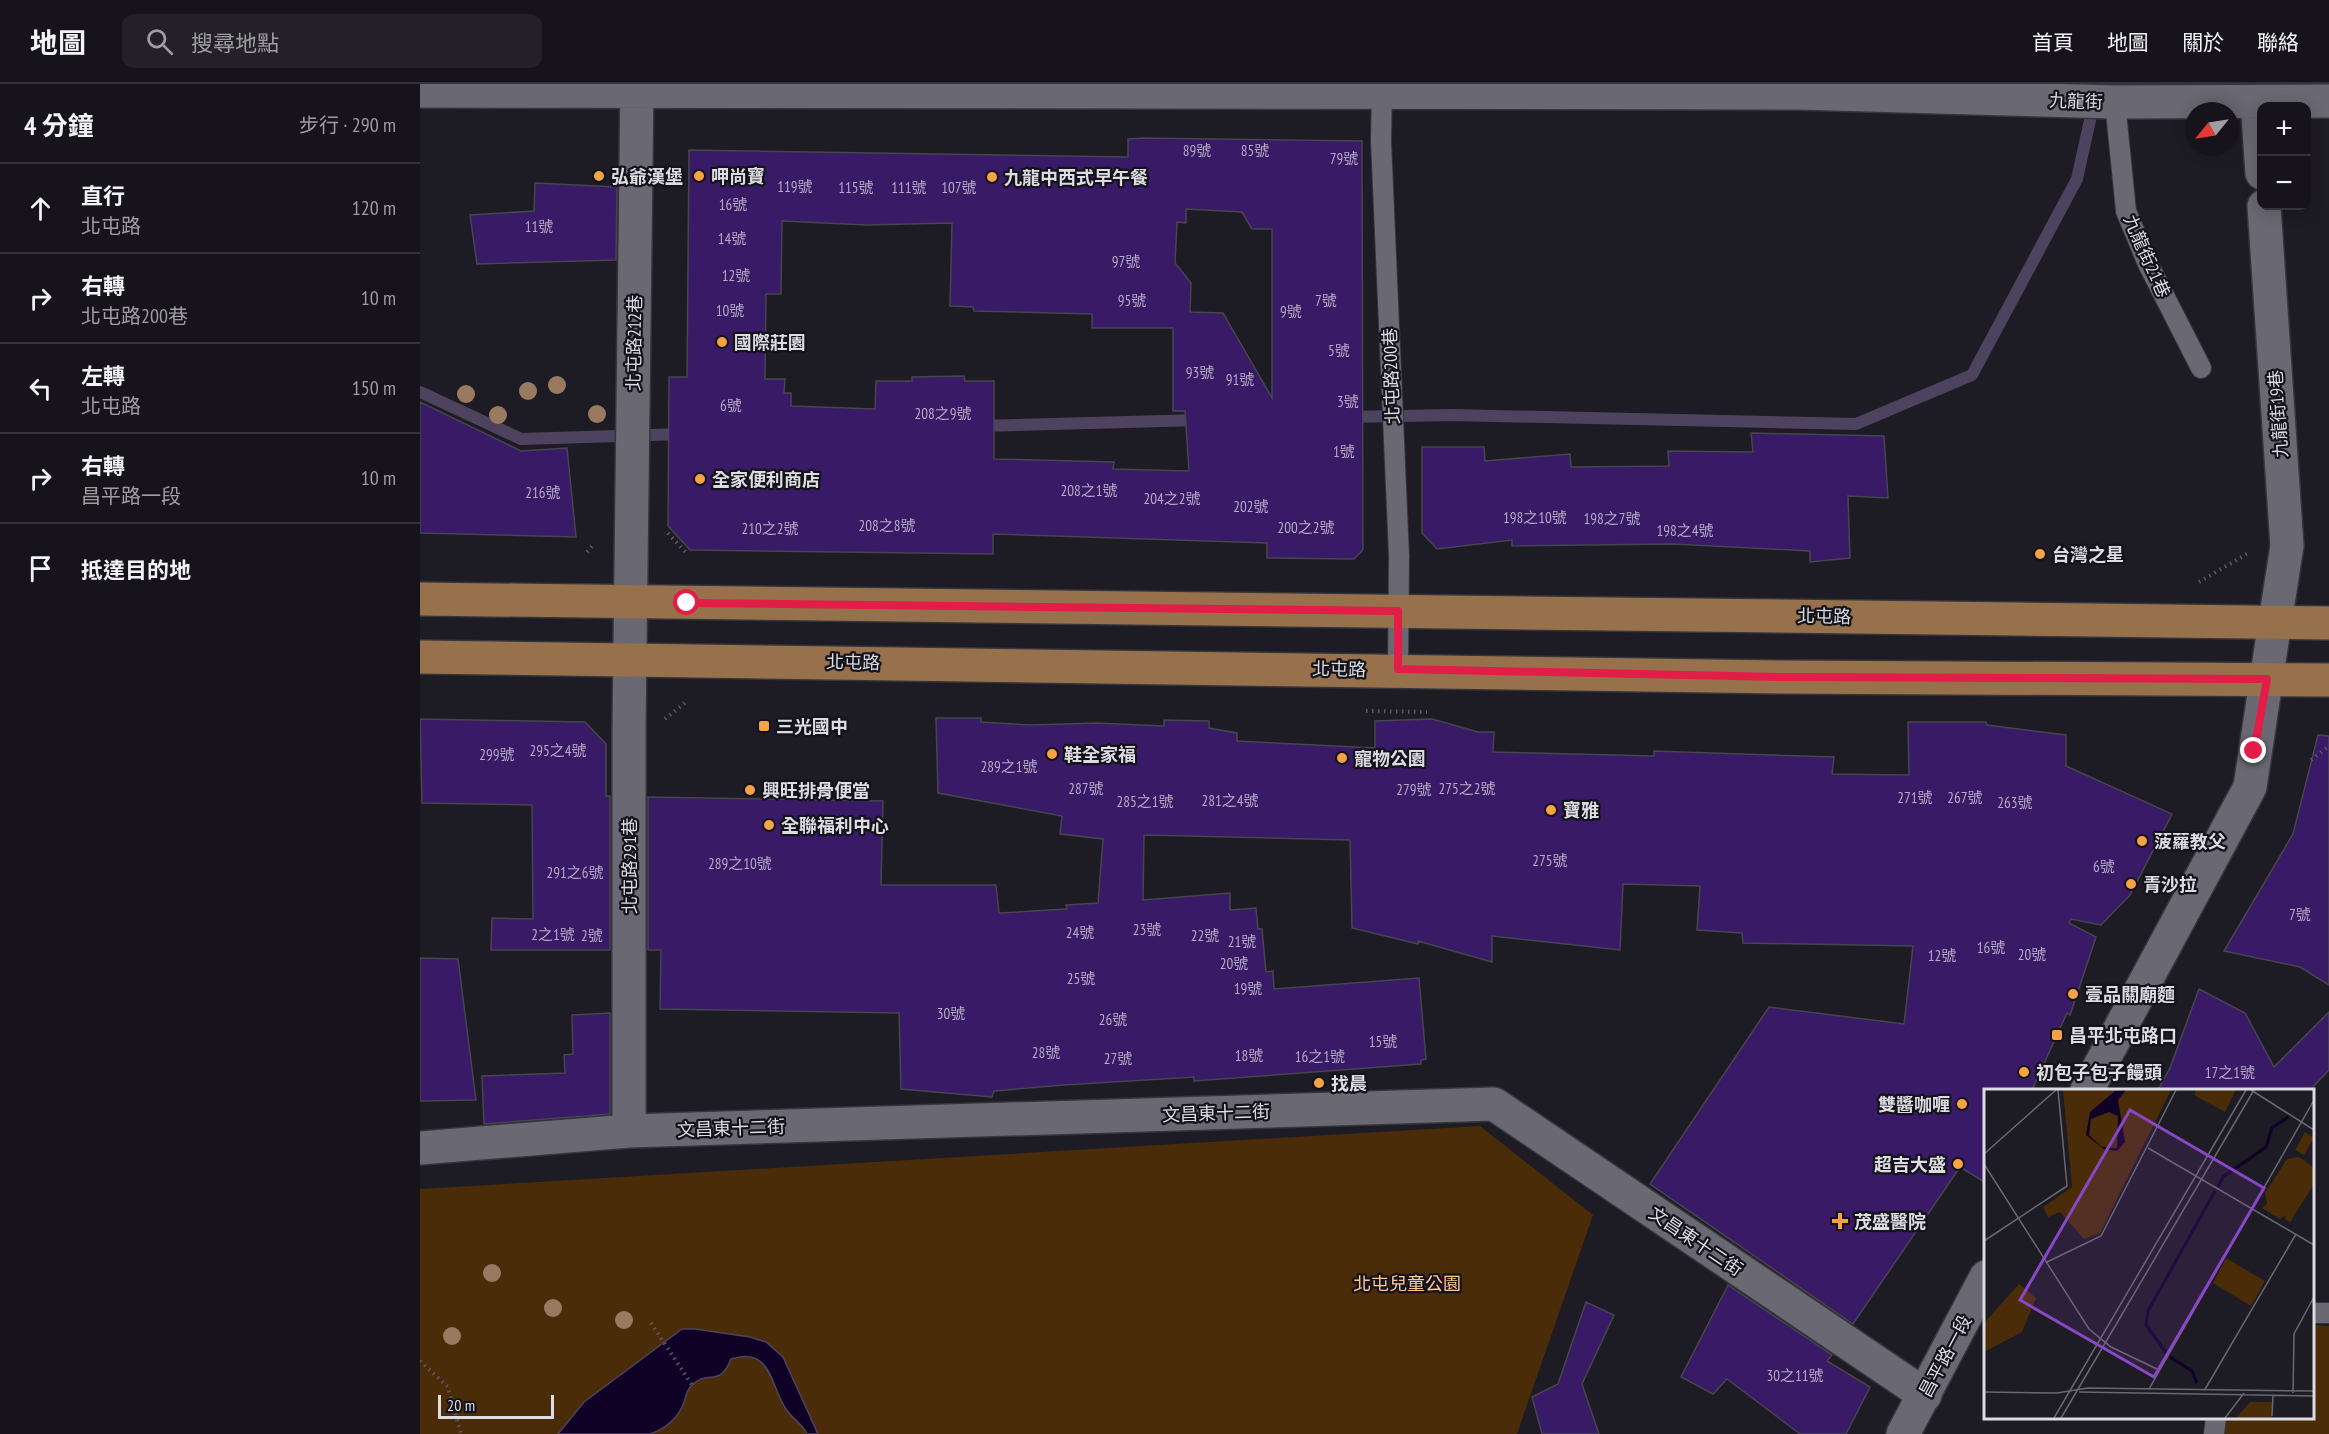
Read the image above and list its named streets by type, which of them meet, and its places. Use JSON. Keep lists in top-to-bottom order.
{
  "streets": {
    "main road": ["北屯路"],
    "street": [
      "九龍街",
      "北屯路212巷",
      "九龍街19巷",
      "北屯路291巷",
      "文昌東十二街",
      "昌平路一段"
    ],
    "lane": ["九龍街21巷", "北屯路200巷"]
  },
  "crossings": [
    ["九龍街", "九龍街21巷"],
    ["九龍街", "北屯路212巷"],
    ["九龍街", "北屯路200巷"],
    ["北屯路212巷", "北屯路"],
    ["北屯路212巷", "北屯路291巷"],
    ["北屯路200巷", "北屯路"],
    ["九龍街19巷", "北屯路"],
    ["北屯路", "北屯路291巷"],
    ["北屯路291巷", "文昌東十二街"],
    ["文昌東十二街", "昌平路一段"]
  ],
  "parks": ["北屯兒童公園"],
  "places": {
    "other": [
      "弘爺漢堡",
      "呷尚寶",
      "九龍中西式早午餐",
      "國際莊園",
      "全家便利商店",
      "台灣之星",
      "鞋全家福",
      "寵物公園",
      "興旺排骨便當",
      "寶雅",
      "全聯福利中心",
      "菠蘿教父",
      "青沙拉",
      "壹品關廟麵",
      "初包子包子饅頭",
      "找晨",
      "雙醬咖喱",
      "超吉大盛"
    ],
    "transit": ["三光國中", "昌平北屯路口"],
    "health": ["茂盛醫院"]
  },
  "house_numbers": [
    "89號",
    "85號",
    "79號",
    "119號",
    "115號",
    "111號",
    "107號",
    "16號",
    "11號",
    "14號",
    "97號",
    "12號",
    "95號",
    "7號",
    "10號",
    "9號",
    "5號",
    "93號",
    "91號",
    "3號",
    "6號",
    "208之9號",
    "1號",
    "208之1號",
    "216號",
    "204之2號",
    "202號",
    "198之10號",
    "198之7號",
    "208之8號",
    "200之2號",
    "210之2號",
    "198之4號",
    "295之4號",
    "299號",
    "289之1號",
    "287號",
    "275之2號",
    "279號",
    "271號",
    "267號",
    "281之4號",
    "285之1號",
    "263號",
    "275號",
    "289之10號",
    "6號",
    "291之6號",
    "7號",
    "23號",
    "24號",
    "2之1號",
    "2號",
    "22號",
    "21號",
    "16號",
    "20號",
    "12號",
    "20號",
    "25號",
    "19號",
    "30號",
    "26號",
    "15號",
    "28號",
    "18號",
    "16之1號",
    "27號",
    "17之1號",
    "30之11號"
  ],
  "scale_bar": "20 m",
  "north": "bottom left",
  "page": {
    "header": "地圖",
    "search": "搜尋地點",
    "nav": [
      "首頁",
      "地圖",
      "關於",
      "聯絡"
    ],
    "heading": ["4 分鐘", "步行 · 290 m"],
    "map_buttons": ["+", "−"],
    "list": [
      ["直行", "北屯路", "120 m"],
      ["右轉", "北屯路200巷", "10 m"],
      ["左轉", "北屯路", "150 m"],
      ["右轉", "昌平路一段", "10 m"],
      "抵達目的地"
    ],
    "scale": "20 m"
  }
}
